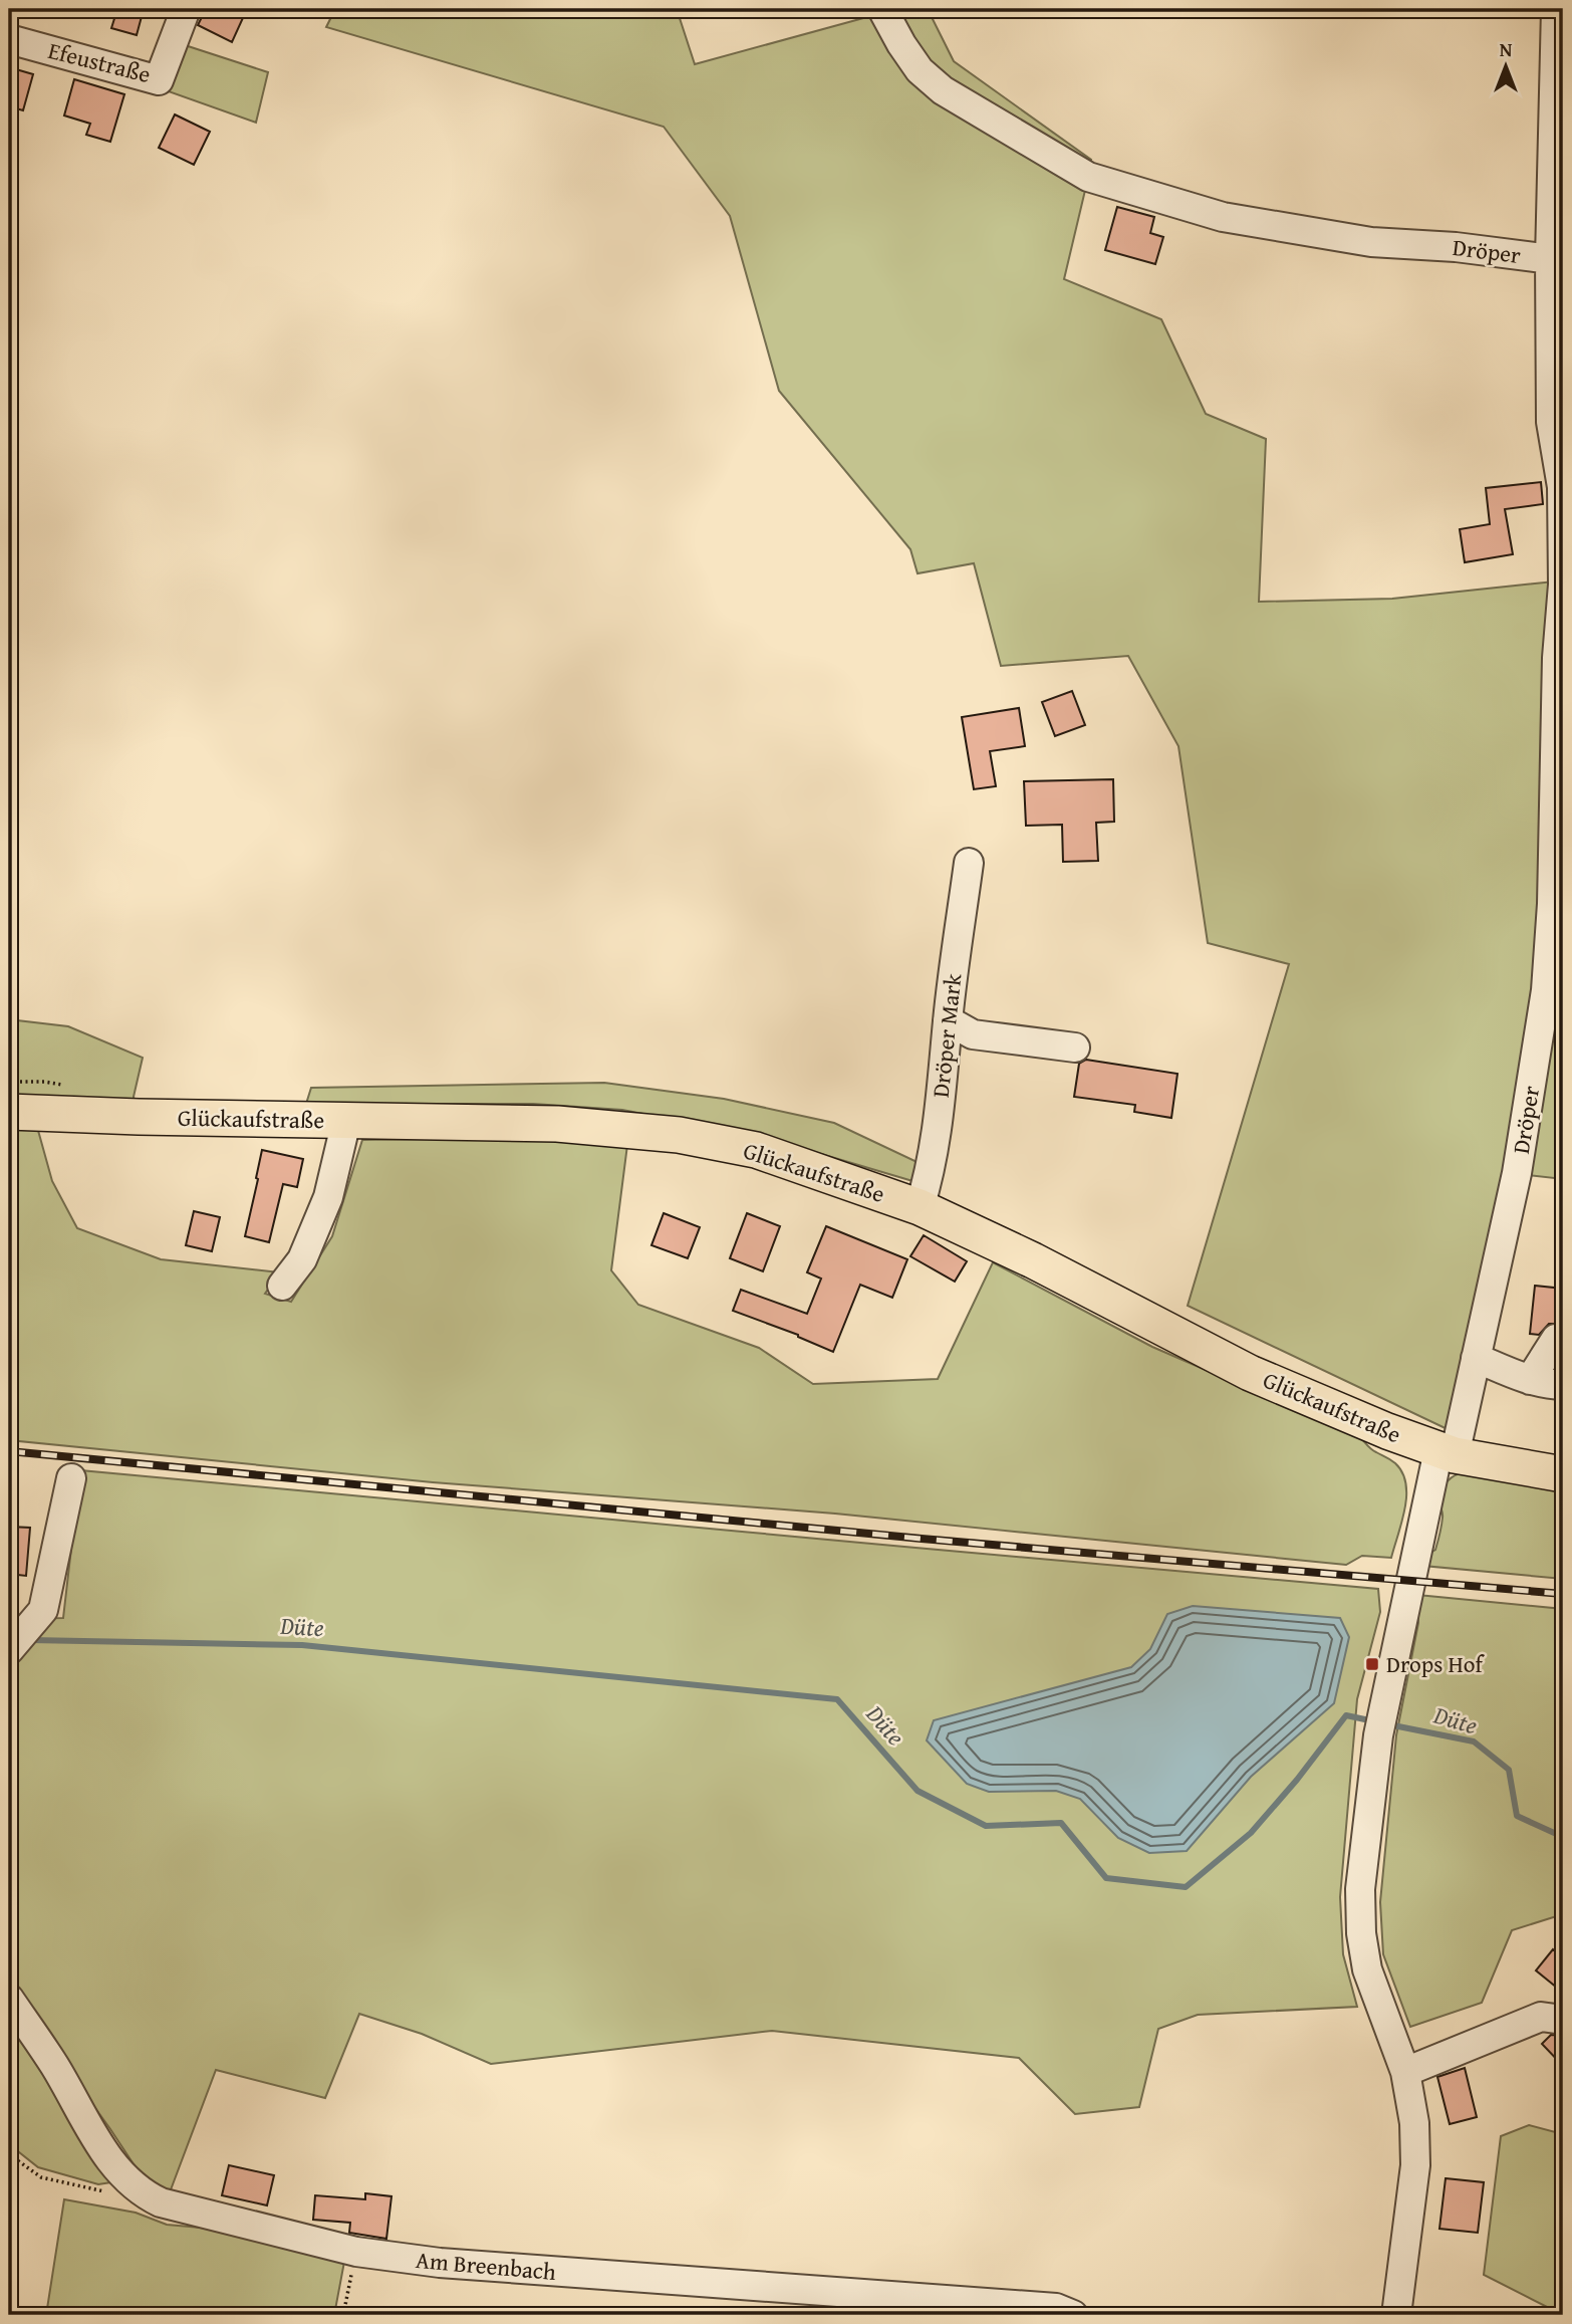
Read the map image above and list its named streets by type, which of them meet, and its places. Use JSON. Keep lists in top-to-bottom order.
{
  "streets": {
    "main road": ["Glückaufstraße"],
    "street": [
      "Efeustraße",
      "Dröper",
      "Dröper Mark",
      "Am Breenbach"
    ]
  },
  "crossings": [
    ["Dröper", "Glückaufstraße"],
    ["Dröper Mark", "Glückaufstraße"]
  ],
  "water": ["Düte"],
  "places": {
    "transit": ["Drops Hof"]
  },
  "north": "top"
}
